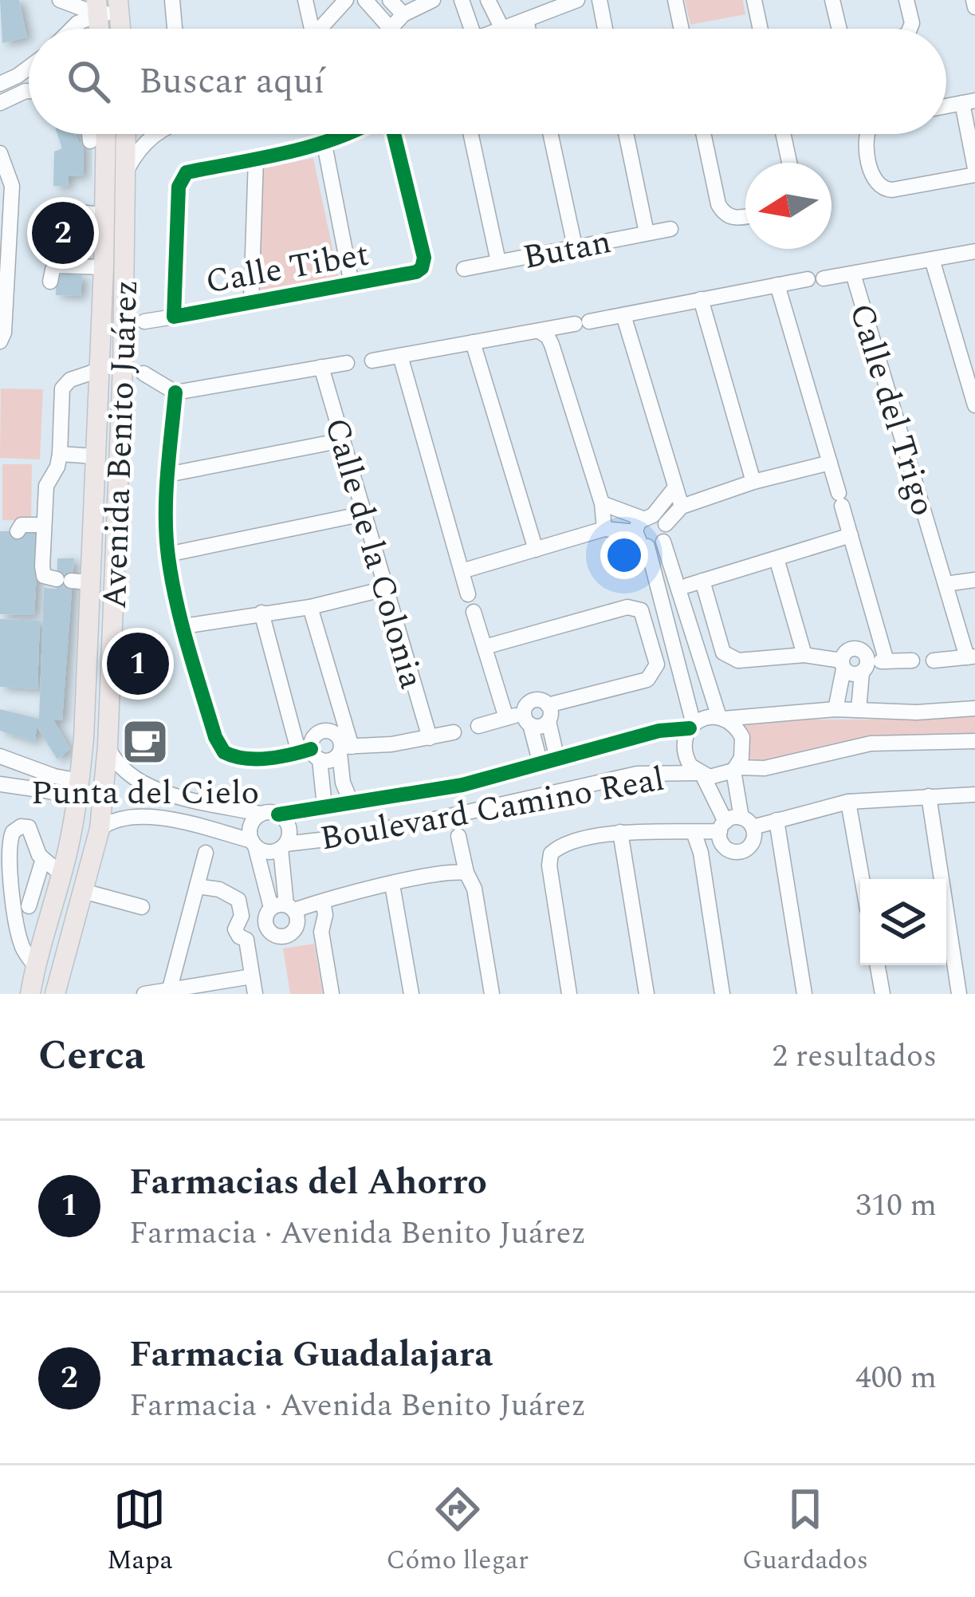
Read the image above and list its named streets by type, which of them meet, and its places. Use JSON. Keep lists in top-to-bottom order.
{
  "streets": {
    "main road": ["Avenida Benito Juárez"],
    "street": [
      "Butan",
      "Calle Tibet",
      "Calle del Trigo",
      "Calle de la Colonia",
      "Boulevard Camino Real"
    ]
  },
  "places": {
    "cafe": ["Punta del Cielo"]
  },
  "north": "left",
  "page": {
    "search": "Buscar aquí",
    "pins": ["2", "1"],
    "heading": ["Cerca", "2 resultados"],
    "list": [
      {
        "mark": "1",
        "name": "Farmacias del Ahorro",
        "note": "Farmacia · Avenida Benito Juárez",
        "value": "310 m"
      },
      {
        "mark": "2",
        "name": "Farmacia Guadalajara",
        "note": "Farmacia · Avenida Benito Juárez",
        "value": "400 m"
      }
    ],
    "nav": ["Mapa", "Cómo llegar", "Guardados"]
  }
}
